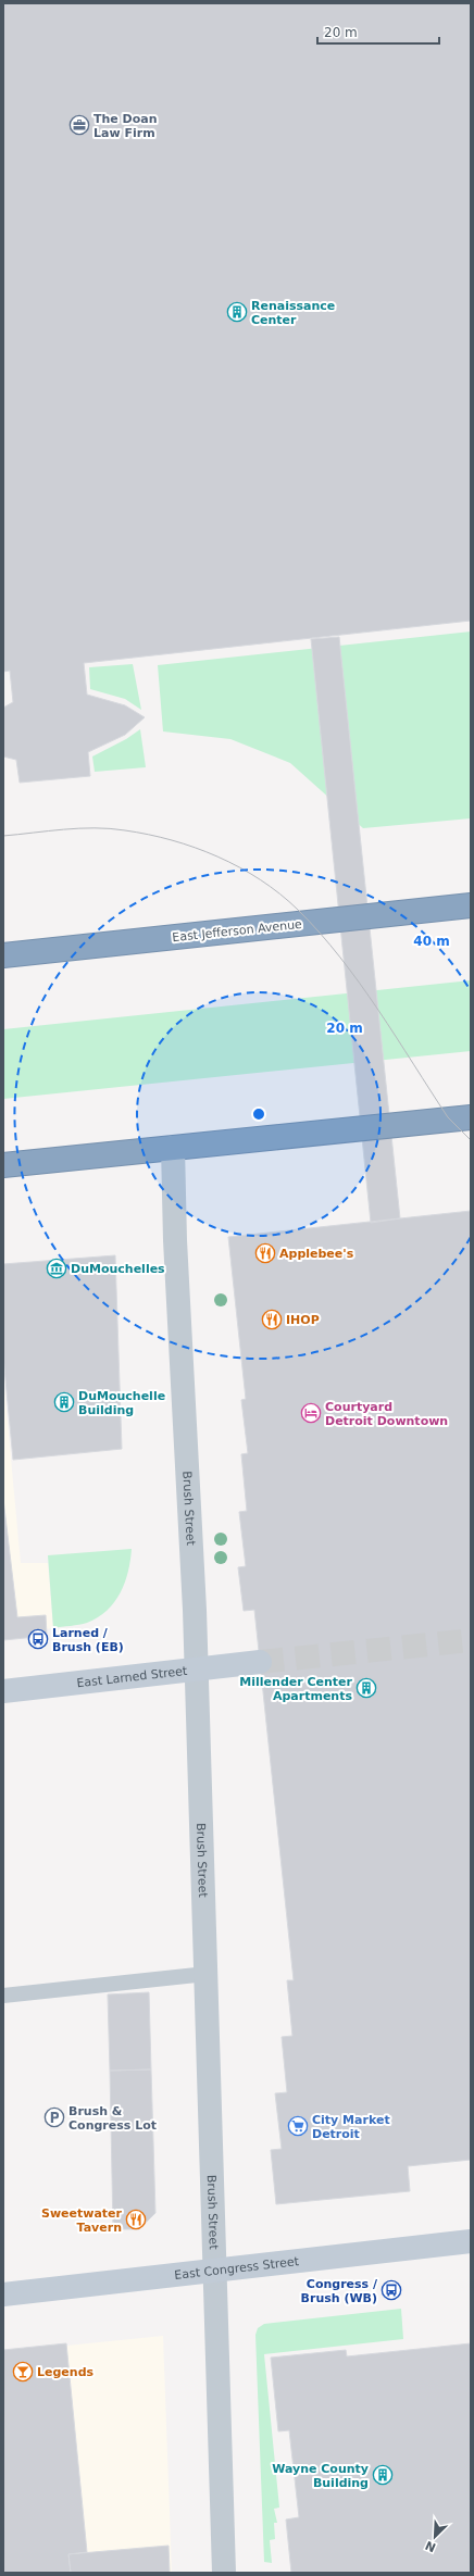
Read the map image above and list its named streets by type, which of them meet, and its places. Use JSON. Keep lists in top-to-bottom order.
{
  "streets": {
    "highway": ["East Jefferson Avenue"],
    "street": ["Brush Street", "East Larned Street", "East Congress Street"]
  },
  "crossings": [
    ["Brush Street", "East Larned Street"],
    ["Brush Street", "East Congress Street"]
  ],
  "places": {
    "office": ["The Doan Law Firm"],
    "building": [
      "Renaissance Center",
      "DuMouchelle Building",
      "Millender Center Apartments",
      "Wayne County Building"
    ],
    "restaurant": ["Applebee's", "IHOP", "Sweetwater Tavern"],
    "museum": ["DuMouchelles"],
    "hotel": ["Courtyard Detroit Downtown"],
    "bus stop": ["Larned / Brush (EB)", "Congress / Brush (WB)"],
    "parking": ["Brush & Congress Lot"],
    "supermarket": ["City Market Detroit"],
    "bar": ["Legends"]
  },
  "scale_bar": "20 m",
  "north": "bottom left",
  "rings": ["40 m", "20 m"]
}
